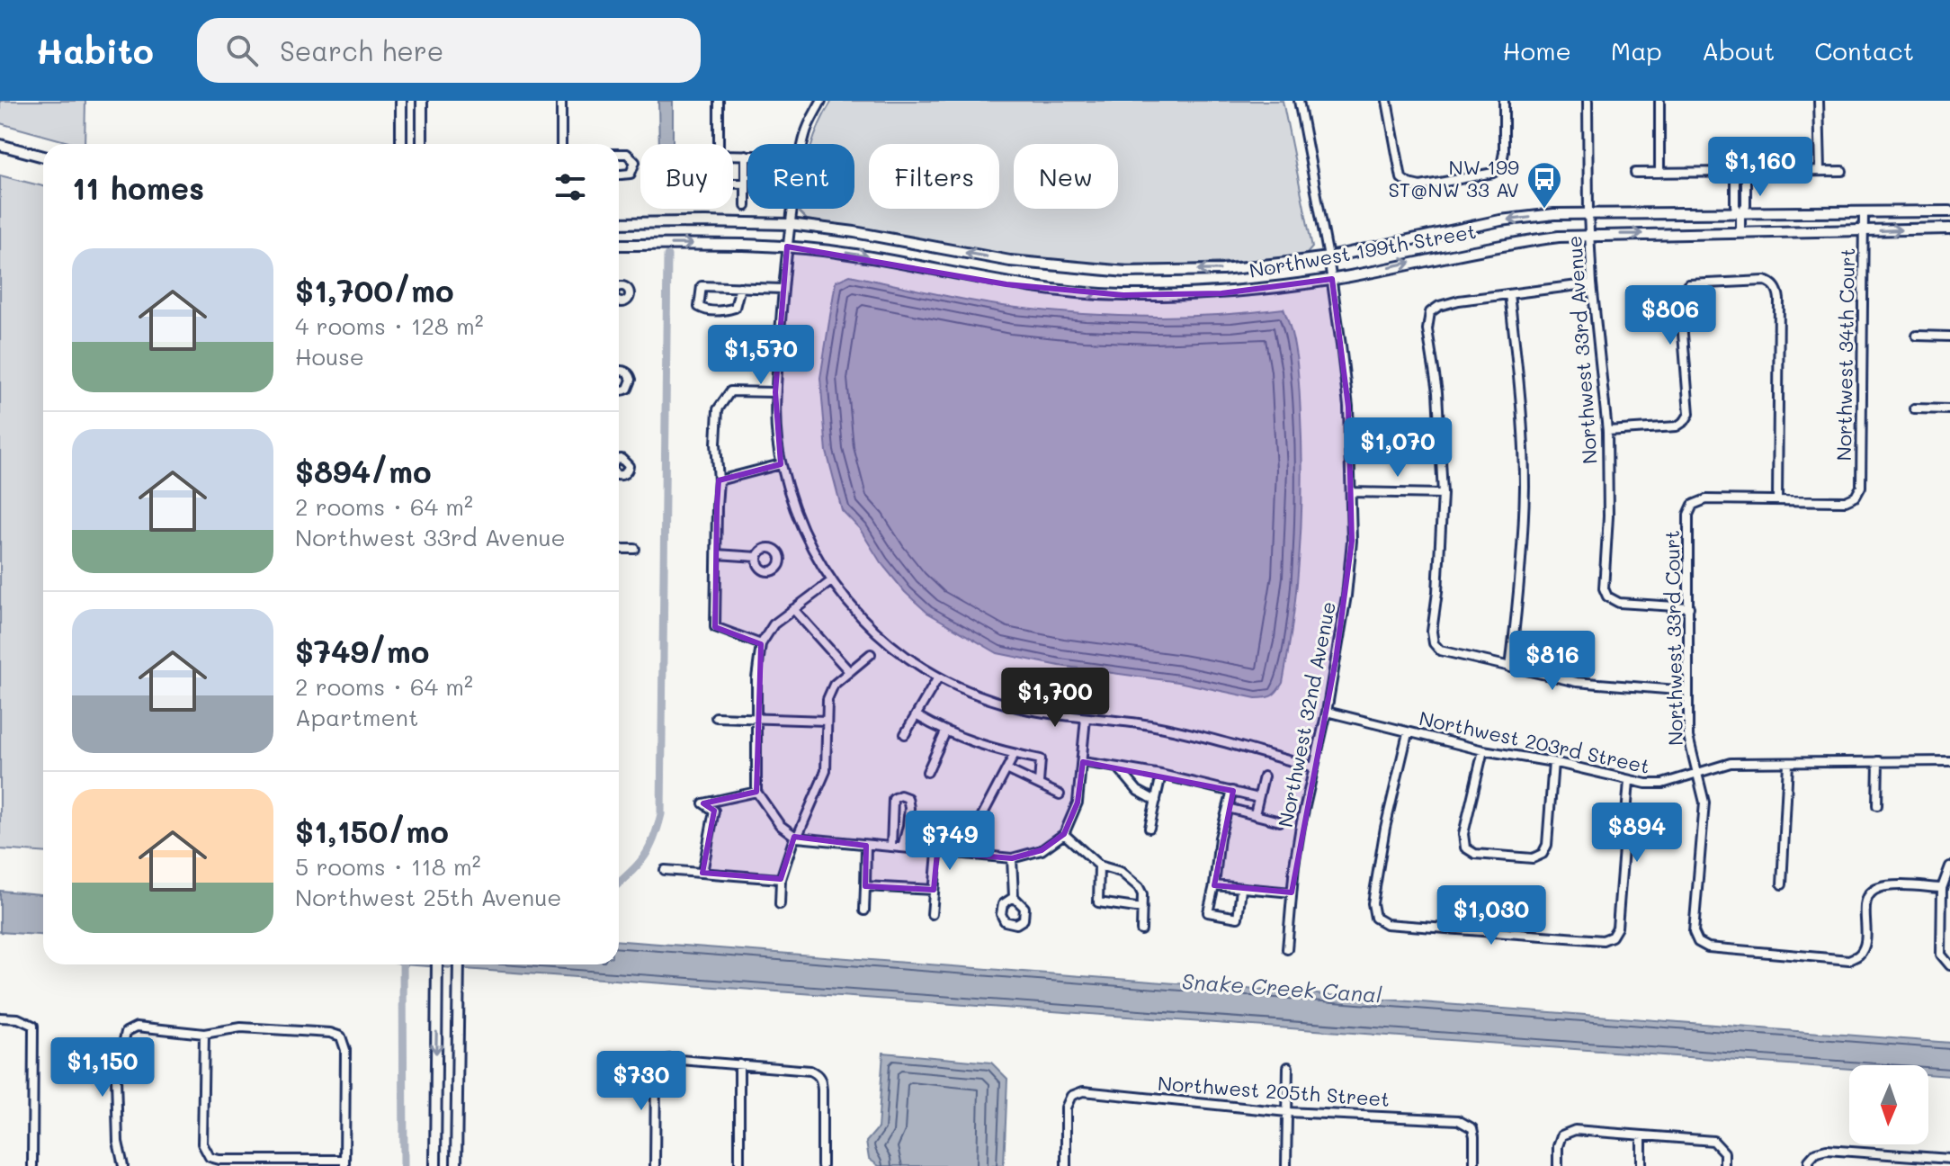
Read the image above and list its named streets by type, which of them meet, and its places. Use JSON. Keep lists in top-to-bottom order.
{
  "streets": {
    "main road": ["Northwest 199th Street"],
    "street": [
      "Northwest 33rd Avenue",
      "Northwest 34th Court",
      "Northwest 33rd Court",
      "Northwest 32nd Avenue",
      "Northwest 203rd Street",
      "Northwest 205th Street"
    ]
  },
  "crossings": [
    ["Northwest 199th Street", "Northwest 33rd Avenue"],
    ["Northwest 199th Street", "Northwest 34th Court"],
    ["Northwest 199th Street", "Northwest 32nd Avenue"],
    ["Northwest 33rd Avenue", "Northwest 33rd Court"],
    ["Northwest 34th Court", "Northwest 33rd Court"],
    ["Northwest 33rd Court", "Northwest 203rd Street"],
    ["Northwest 32nd Avenue", "Northwest 203rd Street"]
  ],
  "water": ["Snake Creek Canal"],
  "places": {
    "bus stop": ["NW 199 ST@NW 33 AV"]
  },
  "north": "bottom",
  "page": {
    "header": "Habito",
    "search": "Search here",
    "nav": [
      "Home",
      "Map",
      "About",
      "Contact"
    ],
    "price": [
      "$1,160",
      "$806",
      "$1,570",
      "$1,070",
      "$816",
      "$1,700",
      "$894",
      "$749",
      "$1,030",
      "$1,150",
      "$730"
    ],
    "chip": [
      "Buy",
      "Rent",
      "Filters",
      "New"
    ],
    "heading": "11 homes",
    "list": [
      {
        "name": "$1,700/mo",
        "note": "4 rooms · 128 m² · House"
      },
      {
        "name": "$894/mo",
        "note": "2 rooms · 64 m² · Northwest 33rd Avenue"
      },
      {
        "name": "$749/mo",
        "note": "2 rooms · 64 m² · Apartment"
      },
      {
        "name": "$1,150/mo",
        "note": "5 rooms · 118 m² · Northwest 25th Avenue"
      }
    ]
  }
}
